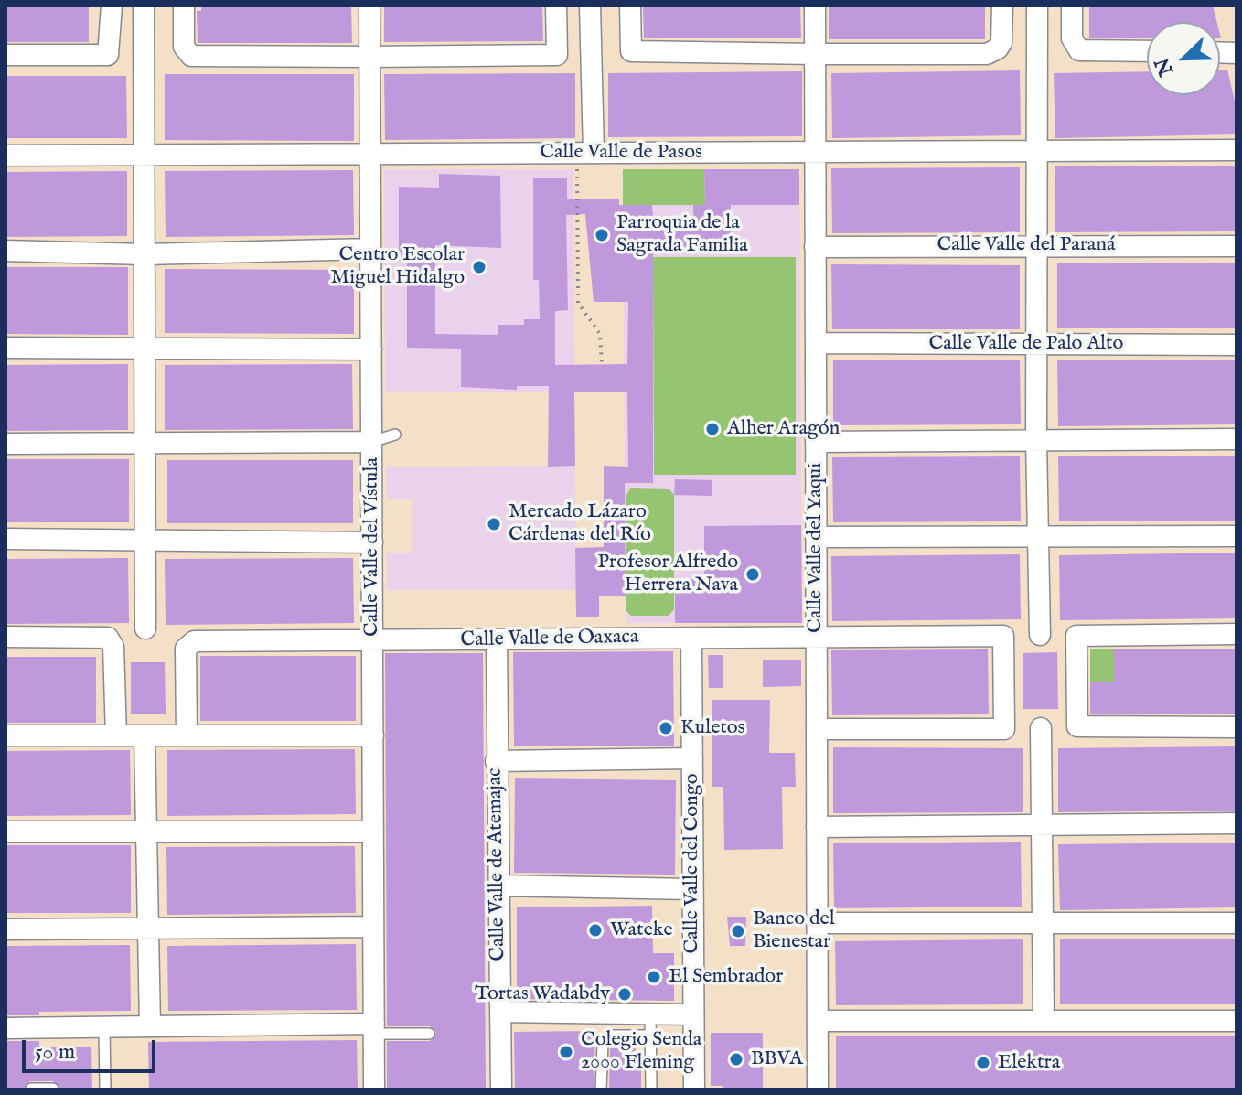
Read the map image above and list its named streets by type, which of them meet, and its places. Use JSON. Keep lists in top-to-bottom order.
{
  "streets": {
    "street": [
      "Calle Valle de Pasos",
      "Calle Valle del Paraná",
      "Calle Valle de Palo Alto",
      "Calle Valle del Vístula",
      "Calle Valle del Yaqui",
      "Calle Valle de Oaxaca",
      "Calle Valle del Congo",
      "Calle Valle de Atemajac"
    ]
  },
  "crossings": [
    ["Calle Valle de Pasos", "Calle Valle del Vístula"],
    ["Calle Valle de Pasos", "Calle Valle del Yaqui"],
    ["Calle Valle del Paraná", "Calle Valle del Yaqui"],
    ["Calle Valle de Palo Alto", "Calle Valle del Yaqui"],
    ["Calle Valle del Vístula", "Calle Valle de Oaxaca"],
    ["Calle Valle del Yaqui", "Calle Valle de Oaxaca"],
    ["Calle Valle de Oaxaca", "Calle Valle del Congo"],
    ["Calle Valle de Oaxaca", "Calle Valle de Atemajac"]
  ],
  "places": [
    "Parroquia de la Sagrada Familia",
    "Centro Escolar Miguel Hidalgo",
    "Alher Aragón",
    "Mercado Lázaro Cárdenas del Río",
    "Profesor Alfredo Herrera Nava",
    "Kuletos",
    "Wateke",
    "Banco del Bienestar",
    "El Sembrador",
    "Tortas Wadabdy",
    "Colegio Senda 2000 Fleming",
    "BBVA",
    "Elektra"
  ],
  "scale_bar": "50 m",
  "north": "bottom left"
}
